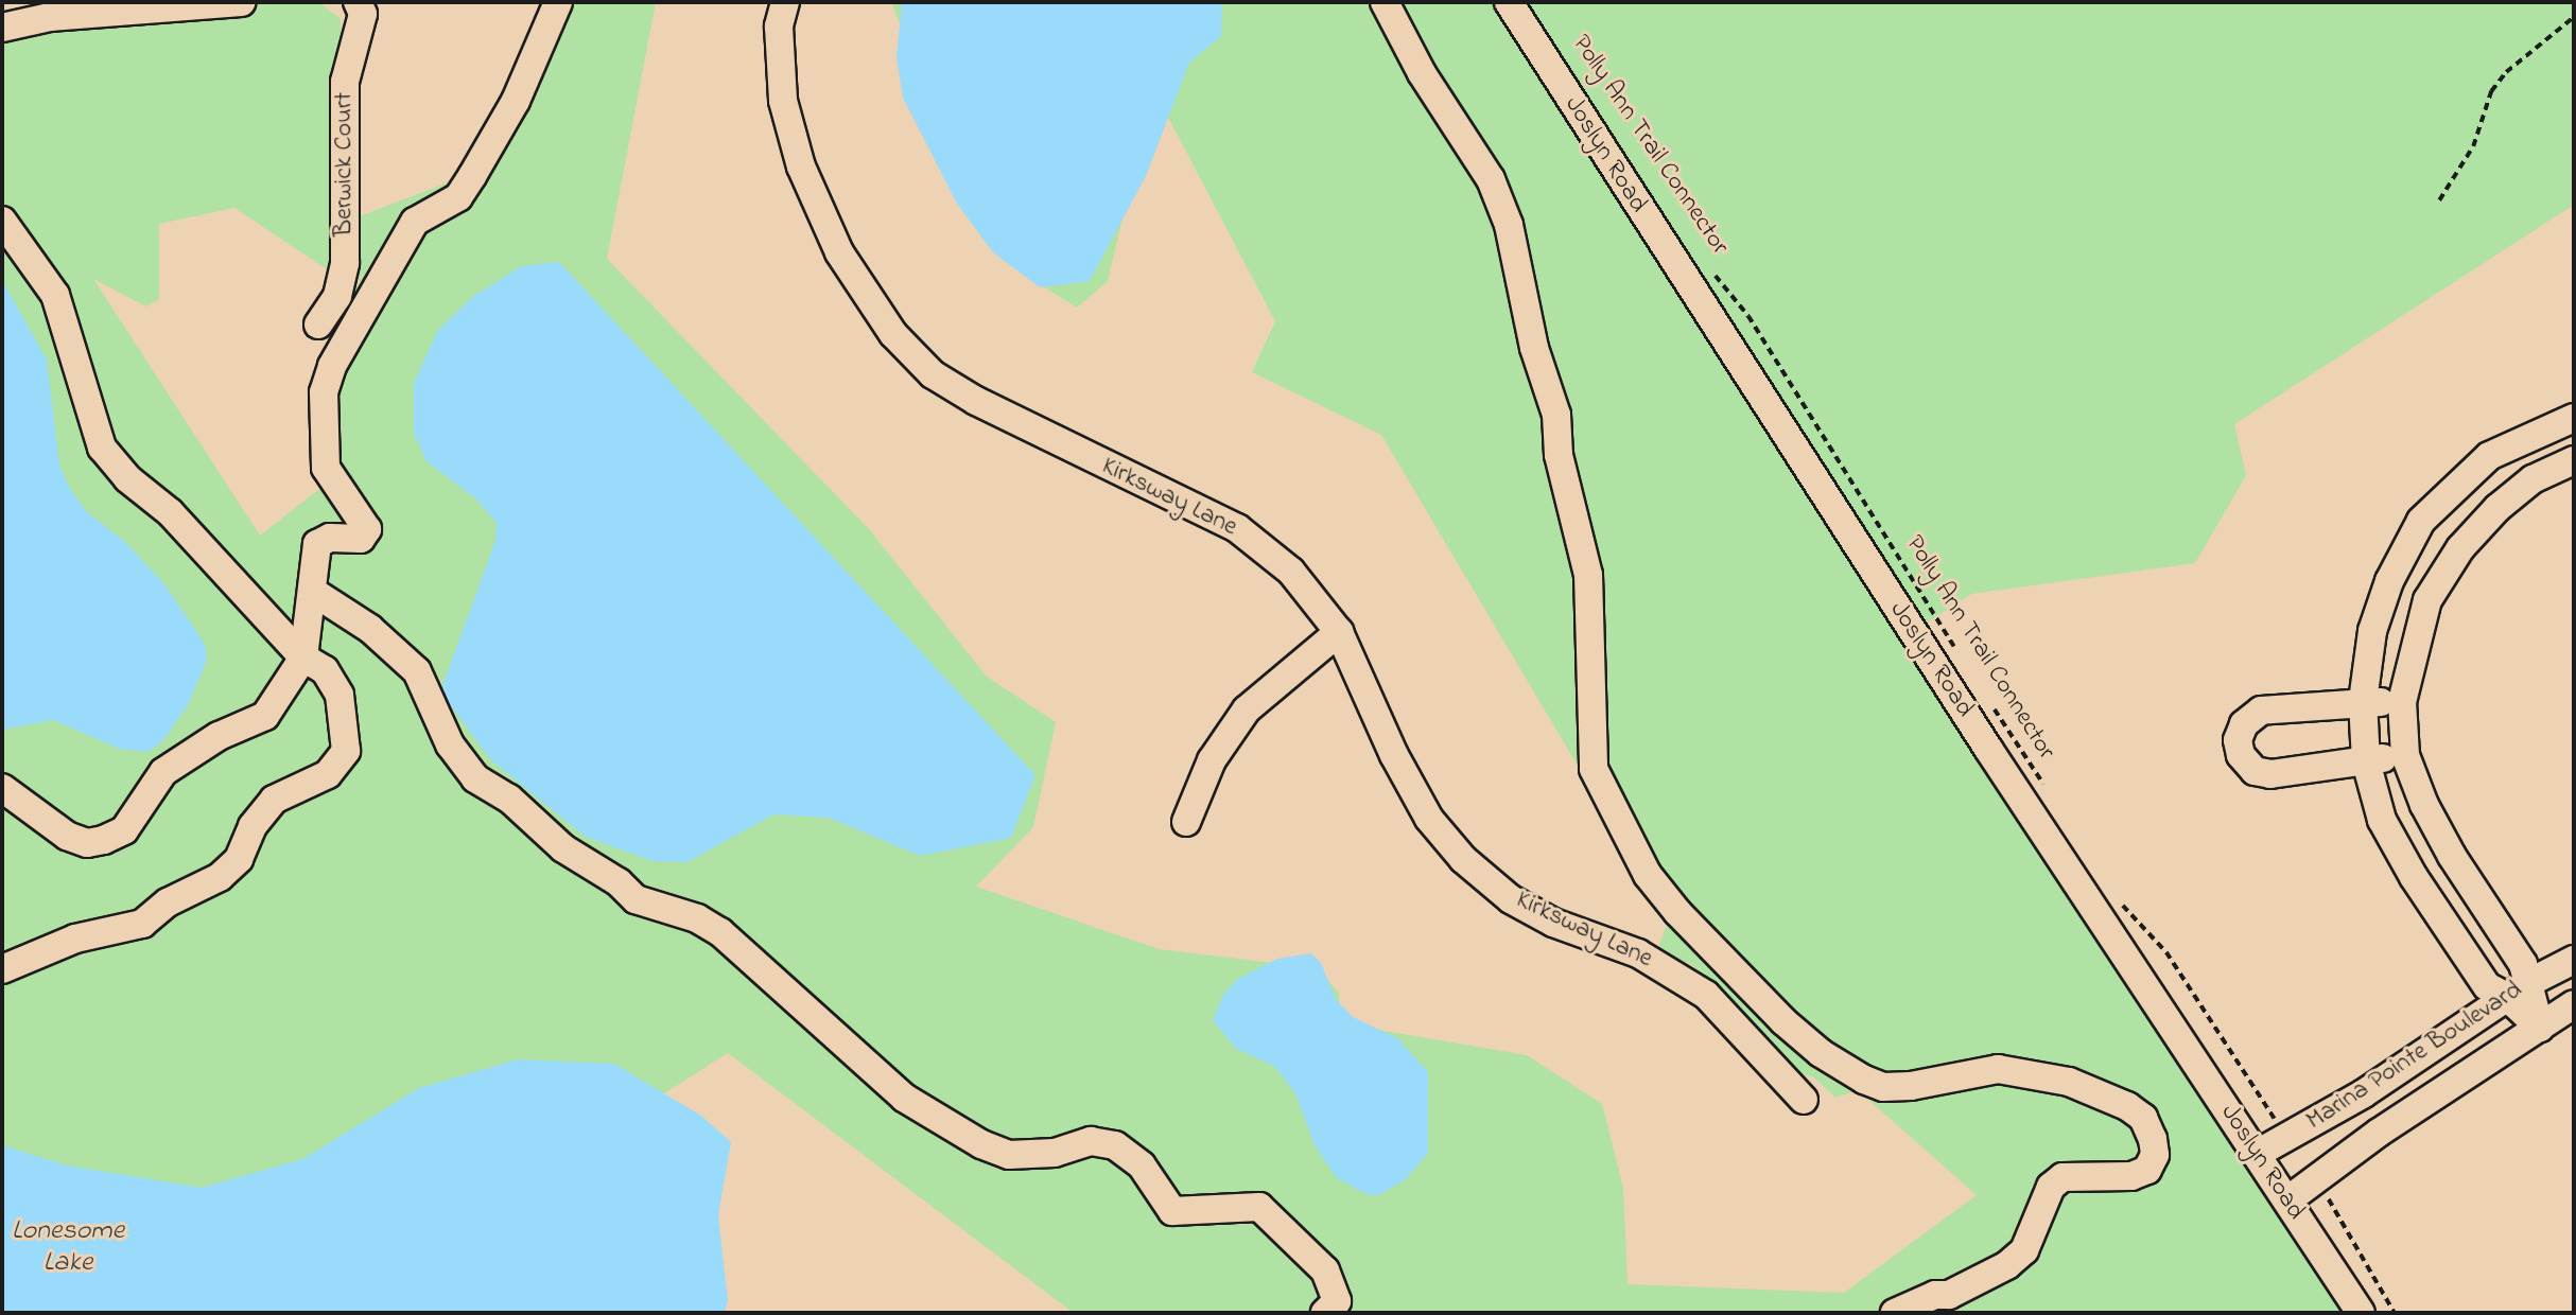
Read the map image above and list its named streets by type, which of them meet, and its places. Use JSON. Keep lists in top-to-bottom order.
{
  "streets": {
    "street": [
      "Joslyn Road",
      "Berwick Court",
      "Kirksway Lane",
      "Marina Pointe Boulevard"
    ],
    "path": ["Polly Ann Trail Connector"]
  },
  "crossings": [
    ["Joslyn Road", "Marina Pointe Boulevard"]
  ],
  "water": ["Lonesome Lake"]
}
